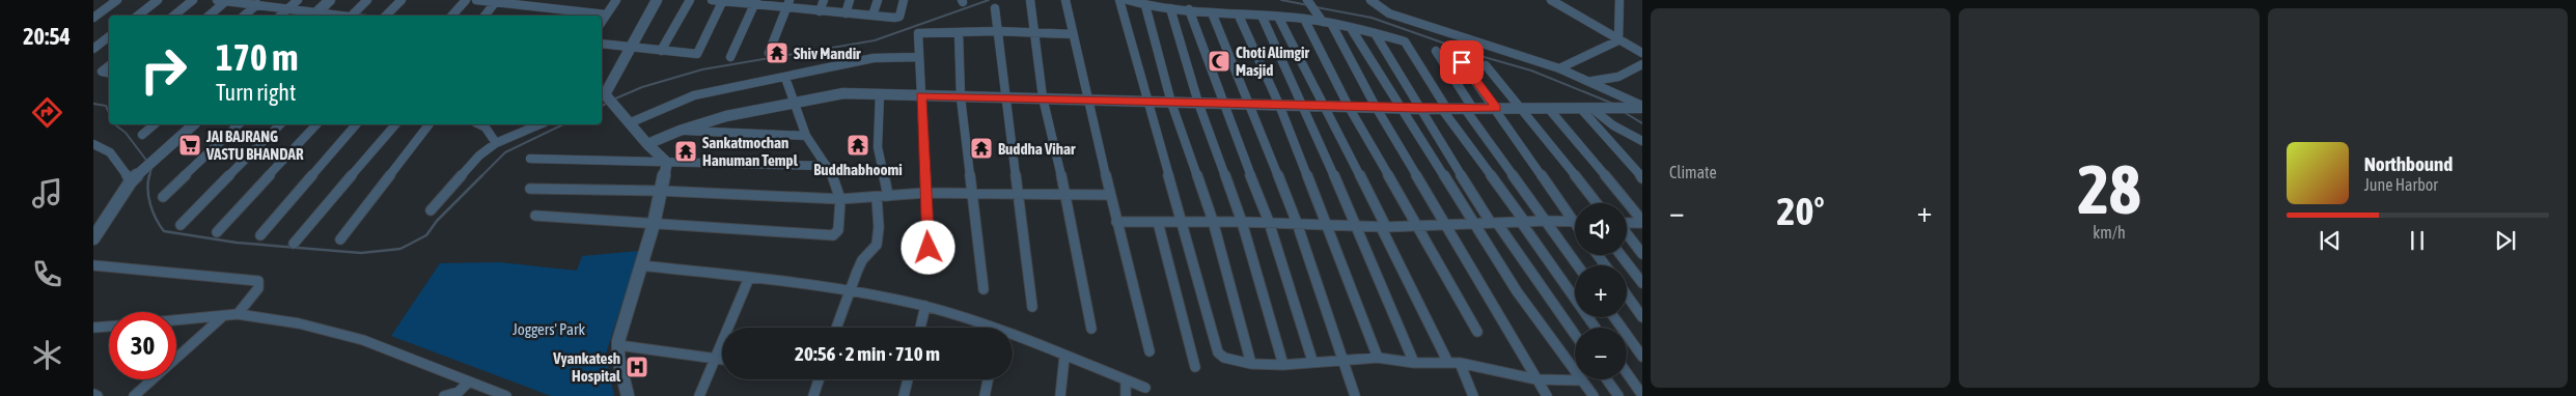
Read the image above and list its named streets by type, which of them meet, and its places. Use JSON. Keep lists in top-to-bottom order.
{
  "parks": ["Joggers' Park"],
  "places": {
    "temple": [
      "Shiv Mandir",
      "Buddhabhoomi",
      "Buddha Vihar",
      "Sankatmochan Hanuman Templ"
    ],
    "mosque": ["Choti Alimgir Masjid"],
    "supermarket": ["JAI BAJRANG VASTU BHANDAR"],
    "hospital": ["Vyankatesh Hospital"]
  },
  "page": {
    "tabs": "20:54",
    "tile": [
      "Climate",
      ["28", "km/h"]
    ],
    "turn": ["170 m", "Turn right"],
    "song": ["Northbound", "June Harbor"],
    "heat": ["−", "20°", "+"],
    "map_buttons": ["+", "−"],
    "limit": "30",
    "trip": "20:56 · 2 min · 710 m"
  }
}
